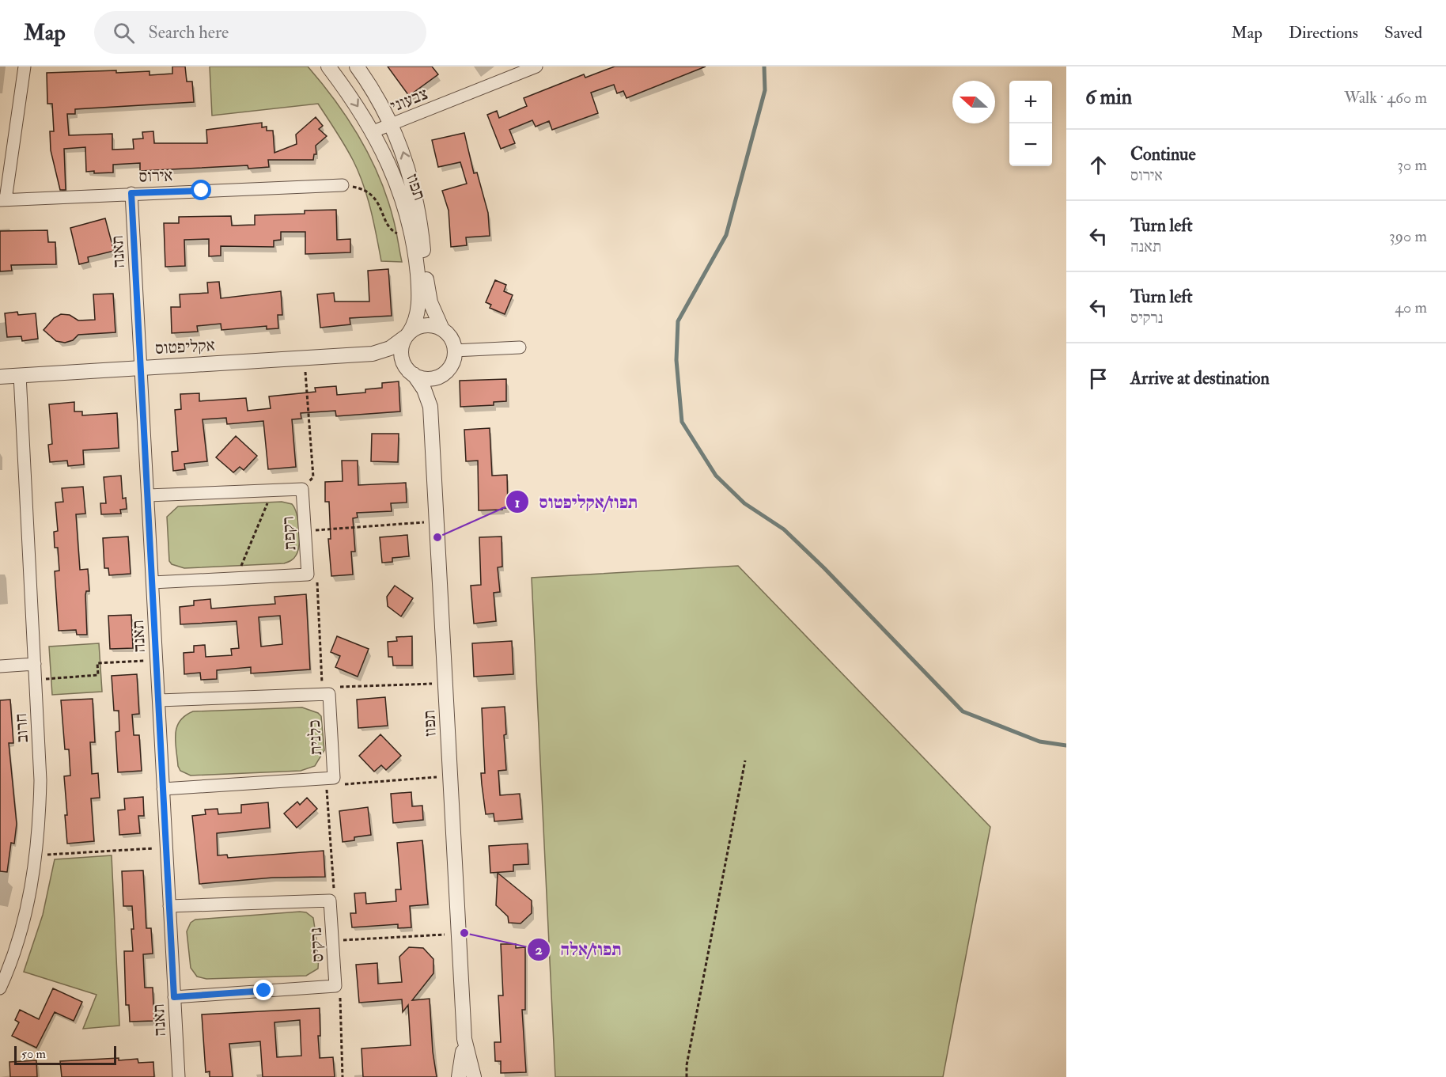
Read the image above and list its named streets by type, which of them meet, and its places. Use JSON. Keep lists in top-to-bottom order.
{
  "streets": {
    "street": [
      "צבעוני",
      "אירוס",
      "תפוז",
      "תאנה",
      "אקליפטוס",
      "רקפת",
      "חרוב",
      "כלנית",
      "נרקיס"
    ]
  },
  "crossings": [
    ["צבעוני", "תפוז"],
    ["אירוס", "תאנה"],
    ["תפוז", "אקליפטוס"],
    ["תאנה", "אקליפטוס"],
    ["תאנה", "רקפת"],
    ["תאנה", "כלנית"],
    ["אקליפטוס", "חרוב"]
  ],
  "places": ["תפוז/אקליפטוס", "תפוז/אלה"],
  "scale_bar": "50 m",
  "north": "left",
  "page": {
    "header": "Map",
    "search": "Search here",
    "nav": ["Map", "Directions", "Saved"],
    "heading": ["6 min", "Walk · 460 m"],
    "map_buttons": ["+", "−"],
    "list": [
      ["Continue", "אירוס", "30 m"],
      ["Turn left", "תאנה", "390 m"],
      ["Turn left", "נרקיס", "40 m"],
      "Arrive at destination"
    ],
    "scale": "50 m"
  }
}
